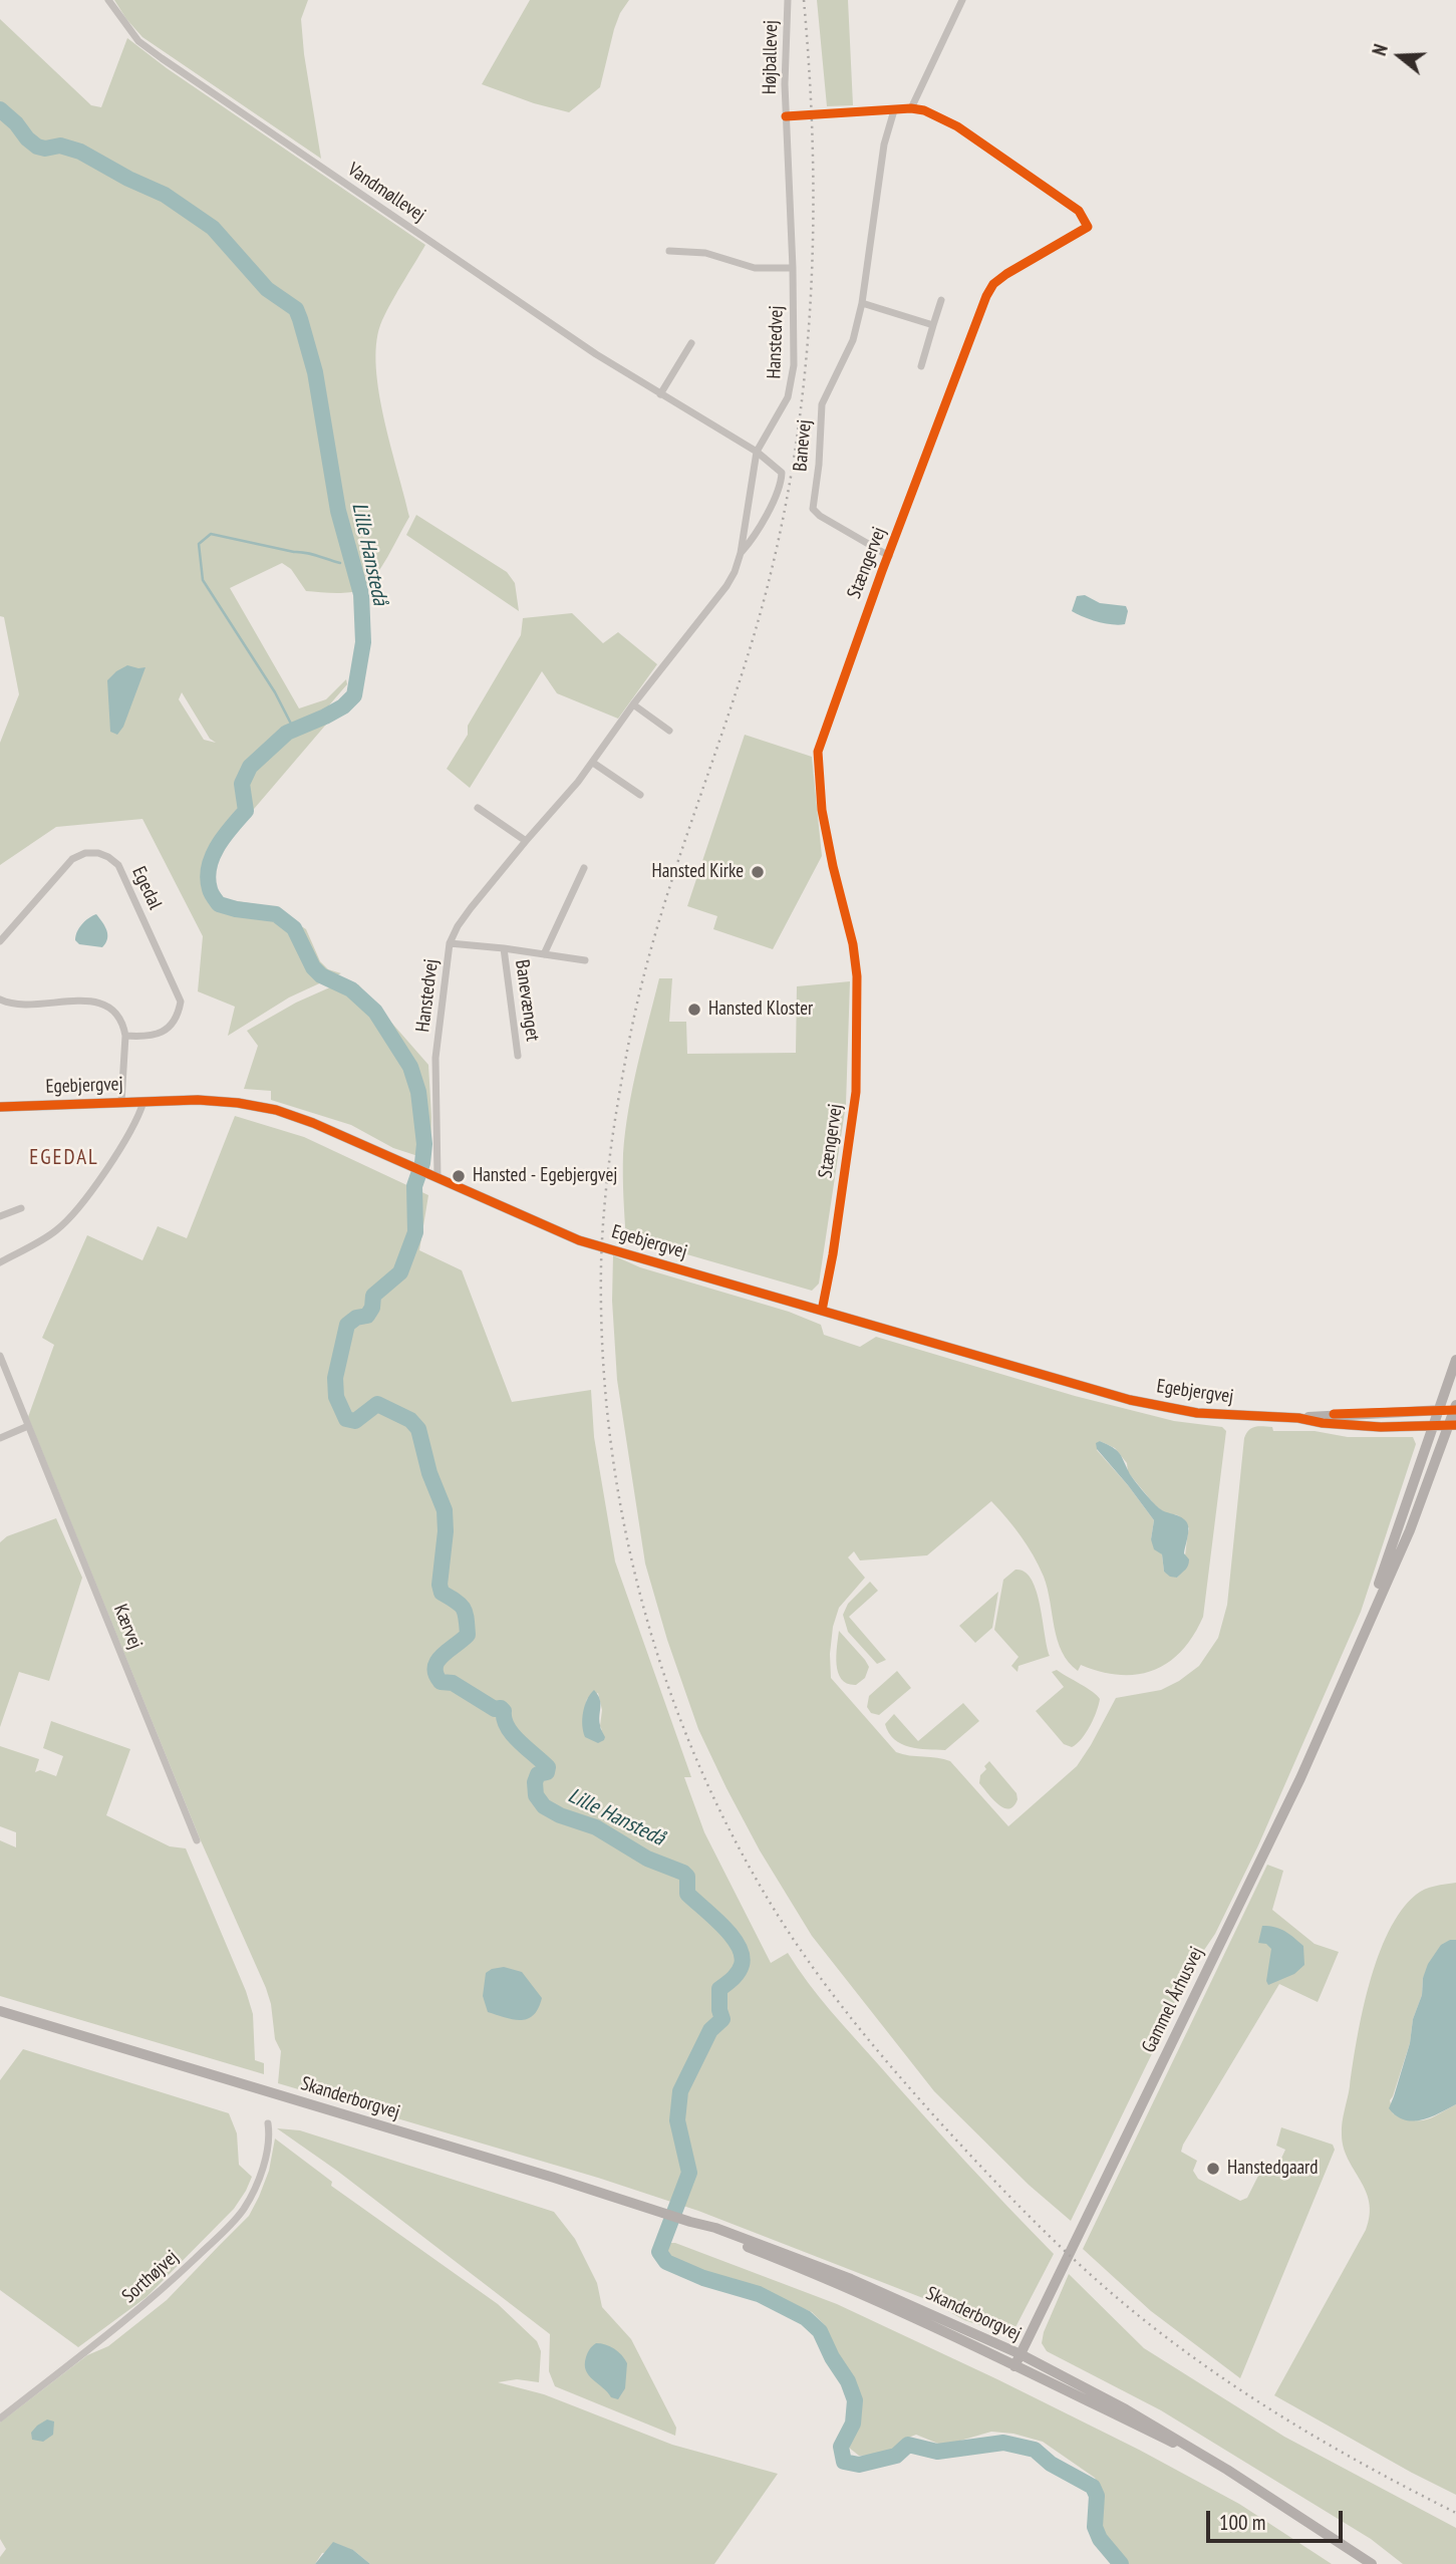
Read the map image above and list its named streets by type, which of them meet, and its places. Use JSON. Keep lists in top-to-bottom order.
{
  "streets": {
    "main road": ["Egebjergvej", "Gammel Århusvej", "Skanderborgvej"],
    "street": [
      "Højballevej",
      "Vandmøllevej",
      "Hanstedvej",
      "Banevej",
      "Stængervej",
      "Egedal",
      "Banevænget",
      "Kærvej",
      "Sorthøjvej"
    ]
  },
  "crossings": [
    ["Højballevej", "Hanstedvej"],
    ["Højballevej", "Stængervej"],
    ["Vandmøllevej", "Hanstedvej"],
    ["Hanstedvej", "Stængervej"],
    ["Hanstedvej", "Banevænget"],
    ["Hanstedvej", "Egebjergvej"],
    ["Banevej", "Stængervej"],
    ["Stængervej", "Egebjergvej"],
    ["Egebjergvej", "Gammel Århusvej"],
    ["Gammel Århusvej", "Skanderborgvej"]
  ],
  "districts": ["EGEDAL"],
  "water": ["Lille Hanstedå"],
  "places": [
    "Hansted Kirke",
    "Hansted Kloster",
    "Hansted - Egebjergvej",
    "Hanstedgaard"
  ],
  "scale_bar": "100 m",
  "north": "left"
}
